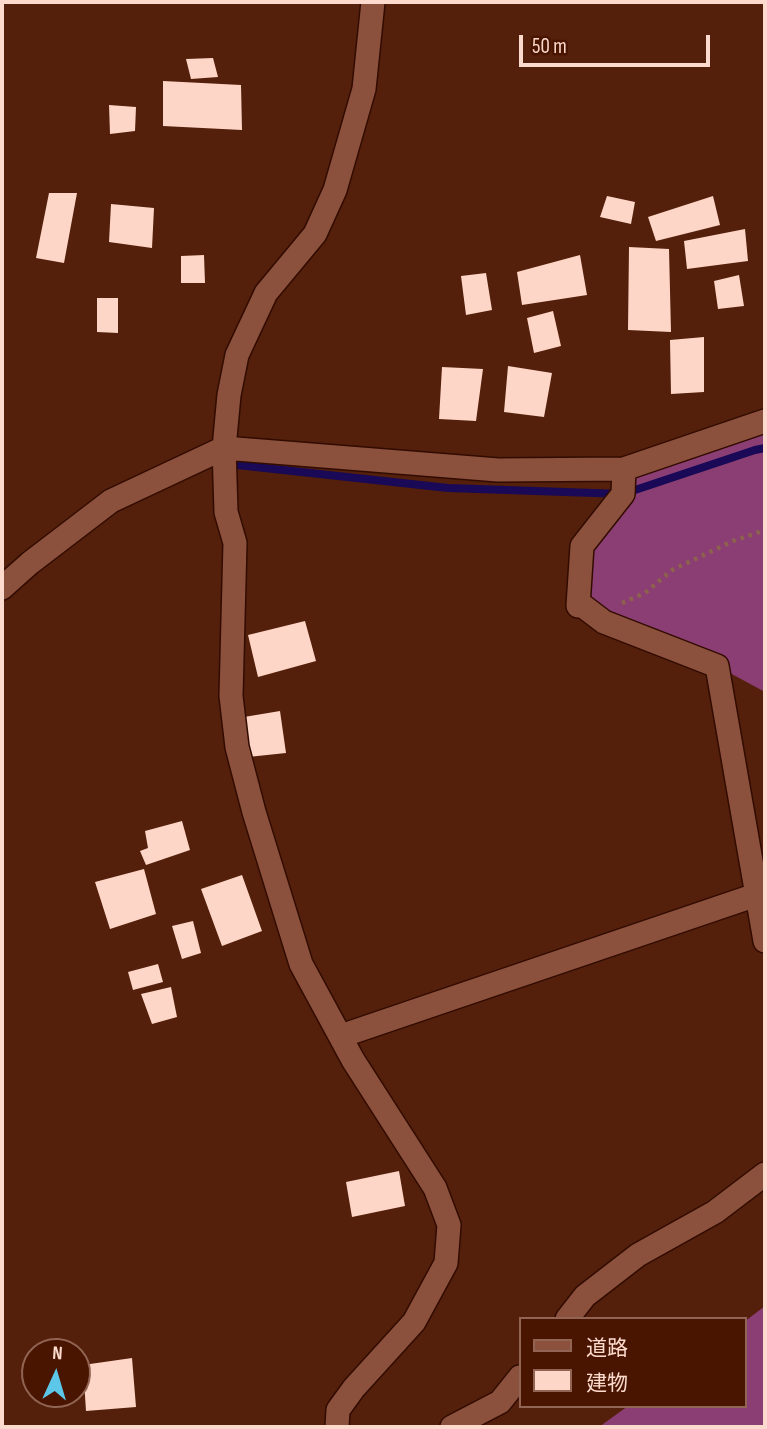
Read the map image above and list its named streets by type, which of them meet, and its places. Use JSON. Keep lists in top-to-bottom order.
{
  "legend": ["道路", "建物"],
  "scale_bar": "50 m",
  "north": "top"
}
